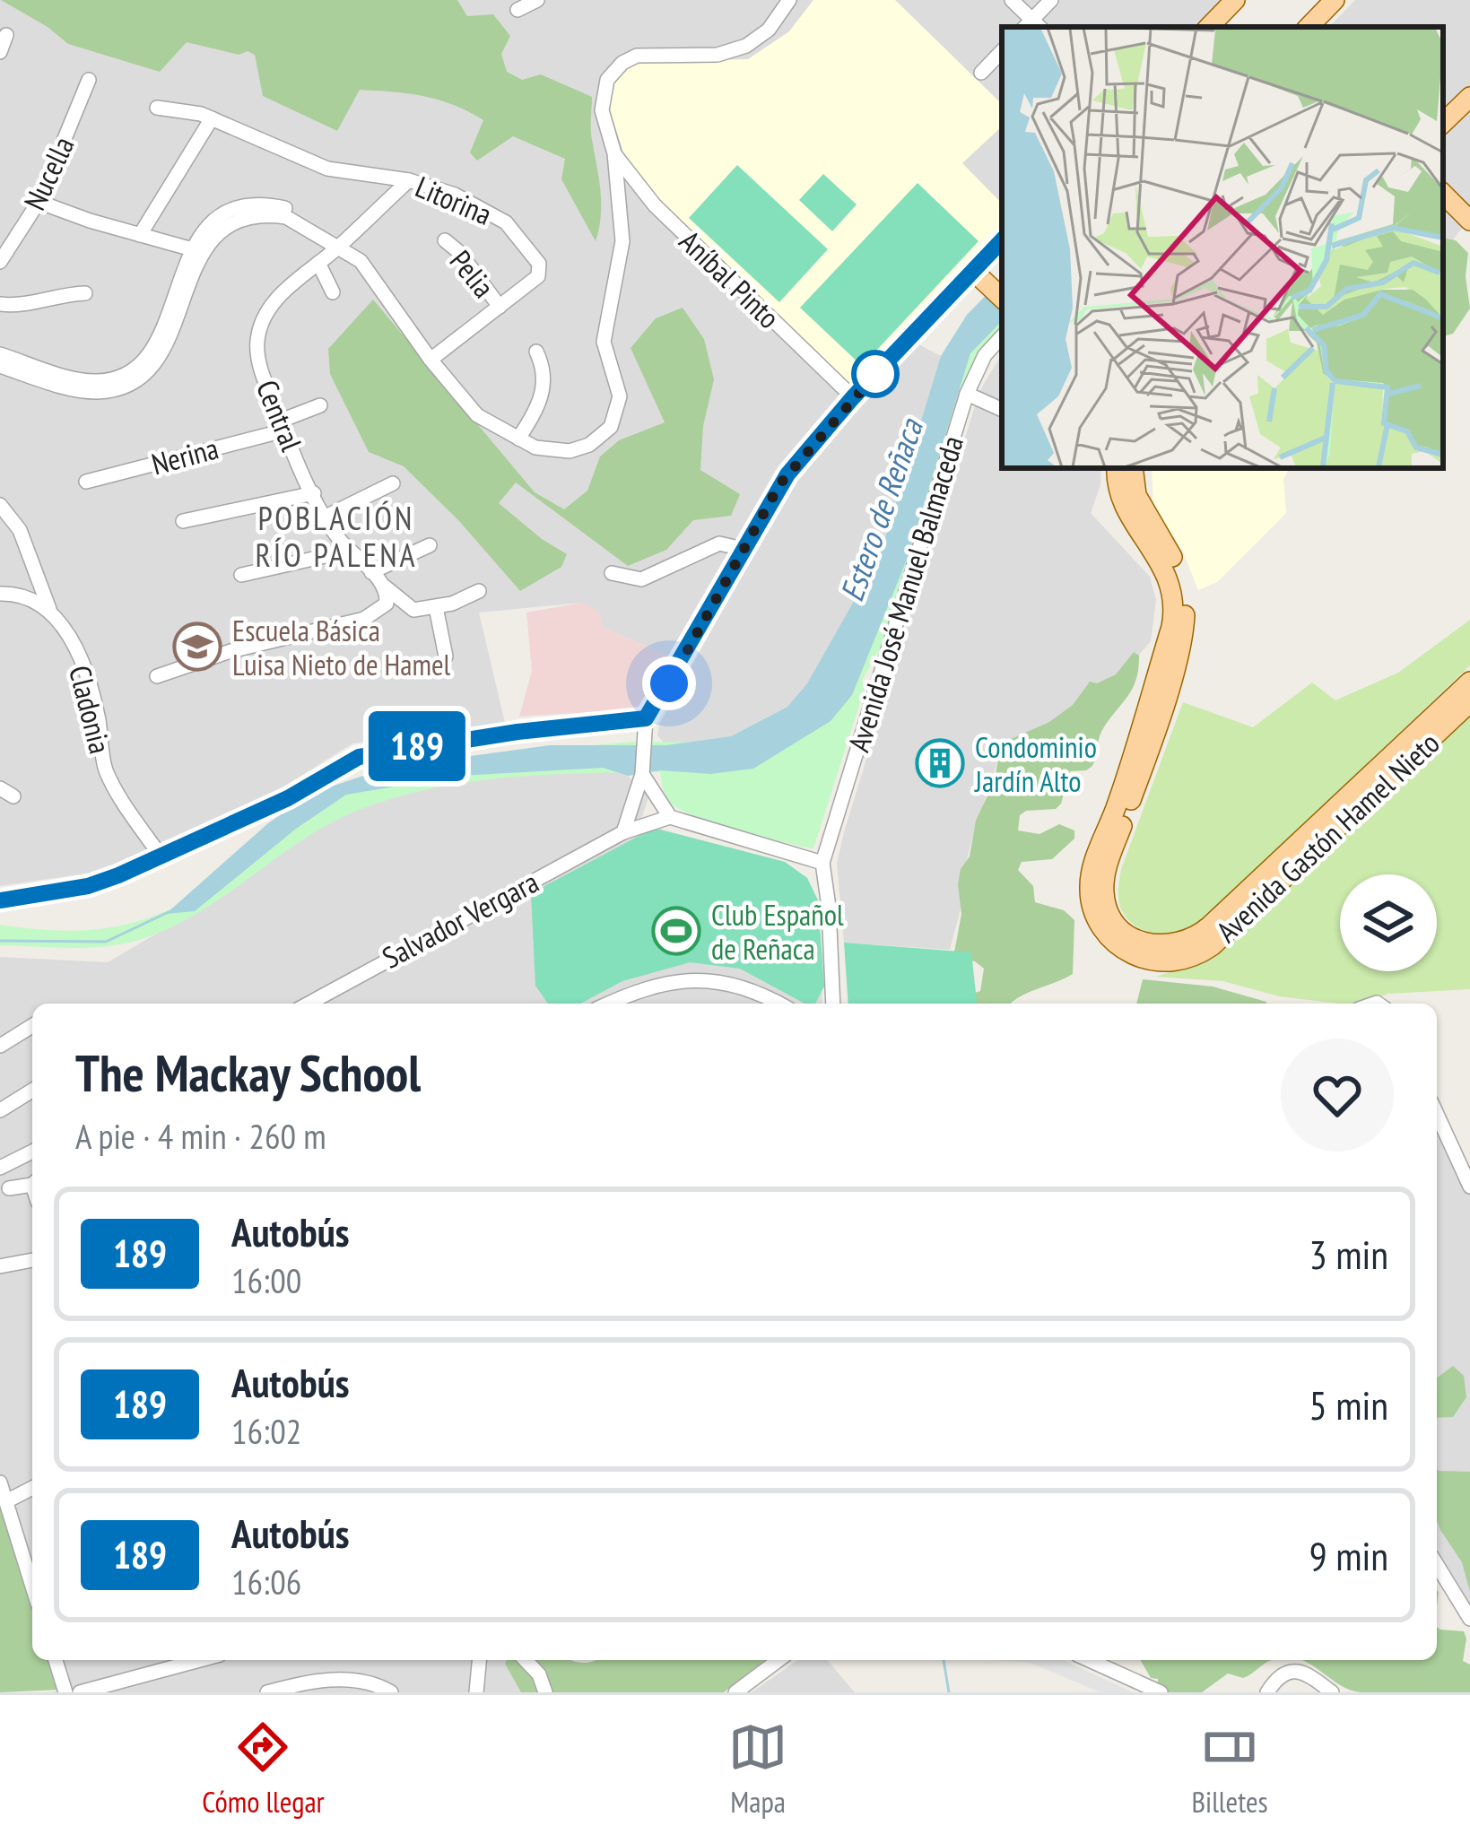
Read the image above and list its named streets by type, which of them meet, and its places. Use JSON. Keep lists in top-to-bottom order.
{
  "streets": {
    "main road": ["Avenida Gastón Hamel Nieto"],
    "street": [
      "Nucella",
      "Litorina",
      "Pelia",
      "Aníbal Pinto",
      "Central",
      "Nerina",
      "Avenida José Manuel Balmaceda",
      "Cladonia",
      "Salvador Vergara"
    ]
  },
  "crossings": [
    ["Litorina", "Pelia"],
    ["Litorina", "Central"],
    ["Central", "Nerina"]
  ],
  "districts": ["POBLACIÓN RÍO PALENA"],
  "water": ["Estero de Reñaca"],
  "places": {
    "school or university": ["Escuela Básica Luisa Nieto de Hamel"],
    "building": ["Condominio Jardín Alto"],
    "sports": ["Club Español de Reñaca"]
  },
  "lines": ["bus line 189"],
  "page": {
    "on_map": "189",
    "heading": ["The Mackay School", "A pie · 4 min · 260 m"],
    "list": [
      {
        "mark": "189",
        "name": "Autobús",
        "note": "16:00",
        "value": "3 min"
      },
      {
        "mark": "189",
        "name": "Autobús",
        "note": "16:02",
        "value": "5 min"
      },
      {
        "mark": "189",
        "name": "Autobús",
        "note": "16:06",
        "value": "9 min"
      }
    ],
    "tabs": ["Cómo llegar", "Mapa", "Billetes"]
  }
}
